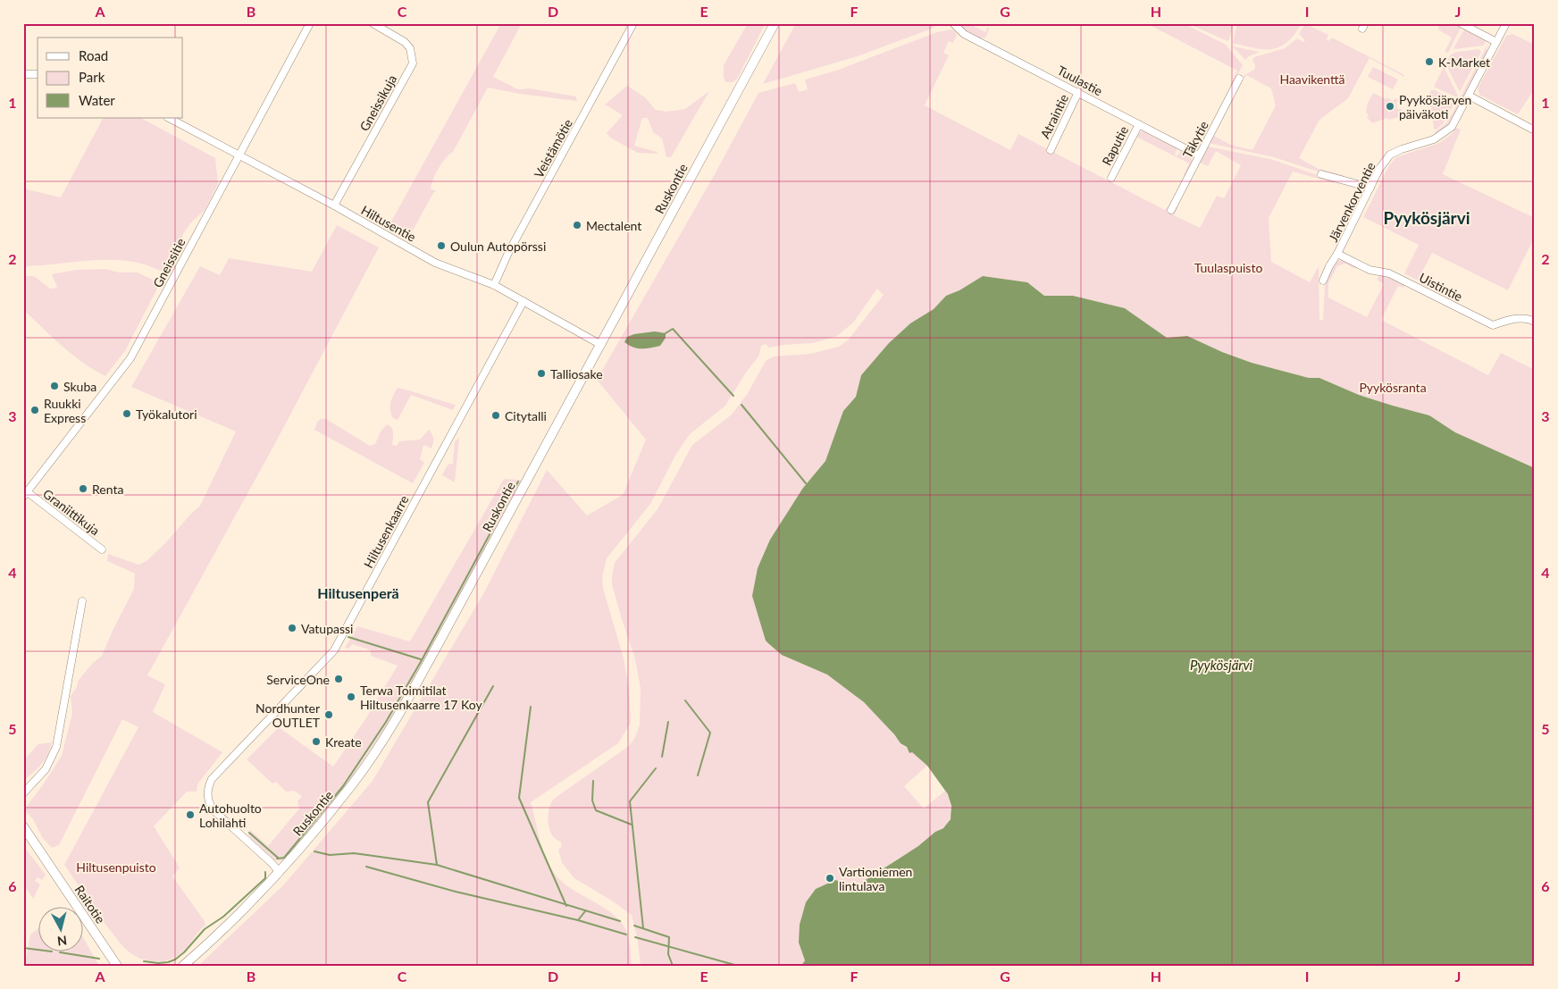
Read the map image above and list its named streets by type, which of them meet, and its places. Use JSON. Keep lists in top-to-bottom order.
{
  "streets": {
    "main road": ["Ruskontie", "Raitotie"],
    "street": [
      "Tuulastie",
      "Gneissikuja",
      "Atraintie",
      "Täkytie",
      "Raputie",
      "Veistämötie",
      "Järvenkorventie",
      "Hiltusentie",
      "Gneissitie",
      "Uistintie",
      "Graniittikuja",
      "Hiltusenkaarre"
    ]
  },
  "crossings": [
    ["Tuulastie", "Atraintie"],
    ["Tuulastie", "Täkytie"],
    ["Tuulastie", "Raputie"],
    ["Gneissikuja", "Hiltusentie"],
    ["Veistämötie", "Hiltusentie"],
    ["Ruskontie", "Hiltusentie"],
    ["Ruskontie", "Hiltusenkaarre"],
    ["Järvenkorventie", "Uistintie"],
    ["Hiltusentie", "Gneissitie"],
    ["Hiltusentie", "Hiltusenkaarre"],
    ["Gneissitie", "Graniittikuja"]
  ],
  "districts": ["Pyykösjärvi", "Hiltusenperä"],
  "water": ["Pyykösjärvi"],
  "parks": [
    "Haavikenttä",
    "Tuulaspuisto",
    "Pyykösranta",
    "Hiltusenpuisto"
  ],
  "places": [
    "K-Market",
    "Pyykösjärven päiväkoti",
    "Mectalent",
    "Oulun Autopörssi",
    "Talliosake",
    "Skuba",
    "Ruukki Express",
    "Työkalutori",
    "Citytalli",
    "Renta",
    "Vatupassi",
    "ServiceOne",
    "Terwa Toimitilat Hiltusenkaarre 17 Koy",
    "Nordhunter OUTLET",
    "Kreate",
    "Autohuolto Lohilahti",
    "Vartioniemen lintulava"
  ],
  "legend": ["Road", "Park", "Water"],
  "north": "bottom",
  "grid": {
    "columns": [
      "A",
      "B",
      "C",
      "D",
      "E",
      "F",
      "G",
      "H",
      "I",
      "J"
    ],
    "rows": [
      "1",
      "2",
      "3",
      "4",
      "5",
      "6"
    ]
  }
}
